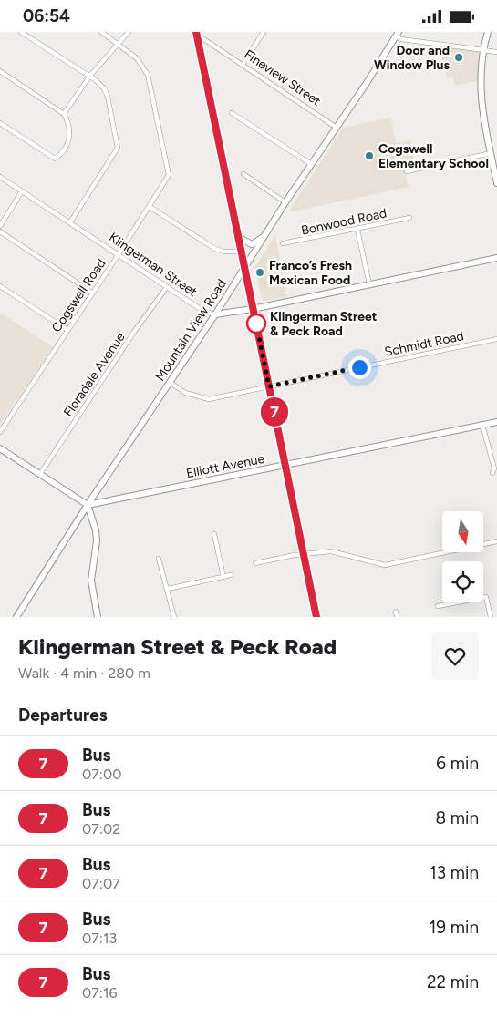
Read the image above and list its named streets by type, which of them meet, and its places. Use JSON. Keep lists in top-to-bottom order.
{
  "streets": {
    "street": [
      "Fineview Street",
      "Bonwood Road",
      "Klingerman Street",
      "Cogswell Road",
      "Mountain View Road",
      "Schmidt Road",
      "Floradale Avenue",
      "Elliott Avenue"
    ]
  },
  "crossings": [
    ["Fineview Street", "Mountain View Road"],
    ["Klingerman Street", "Cogswell Road"],
    ["Klingerman Street", "Mountain View Road"],
    ["Klingerman Street", "Floradale Avenue"],
    ["Mountain View Road", "Schmidt Road"],
    ["Mountain View Road", "Elliott Avenue"]
  ],
  "places": [
    "Door and Window Plus",
    "Cogswell Elementary School",
    "Franco’s Fresh Mexican Food",
    "Klingerman Street & Peck Road"
  ],
  "lines": ["bus line 7"],
  "north": "bottom",
  "page": {
    "status": "06:54",
    "on_map": "7",
    "heading": [
      ["Klingerman Street & Peck Road", "Walk · 4 min · 280 m"],
      "Departures"
    ],
    "list": [
      {
        "mark": "7",
        "name": "Bus",
        "note": "07:00",
        "value": "6 min"
      },
      {
        "mark": "7",
        "name": "Bus",
        "note": "07:02",
        "value": "8 min"
      },
      {
        "mark": "7",
        "name": "Bus",
        "note": "07:07",
        "value": "13 min"
      },
      {
        "mark": "7",
        "name": "Bus",
        "note": "07:13",
        "value": "19 min"
      },
      {
        "mark": "7",
        "name": "Bus",
        "note": "07:16",
        "value": "22 min"
      }
    ]
  }
}
